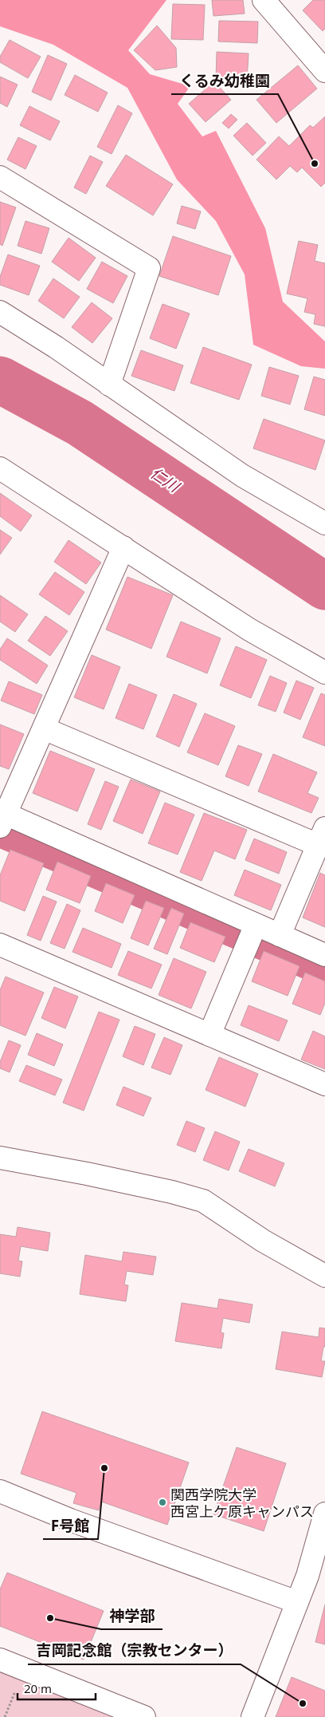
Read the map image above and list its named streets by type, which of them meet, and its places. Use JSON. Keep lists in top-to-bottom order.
{
  "water": ["仁川"],
  "places": [
    "くるみ幼稚園",
    "F号館",
    "関西学院大学 西宮上ケ原キャンパス",
    "神学部",
    "吉岡記念館（宗教センター）"
  ],
  "scale_bar": "20 m"
}
